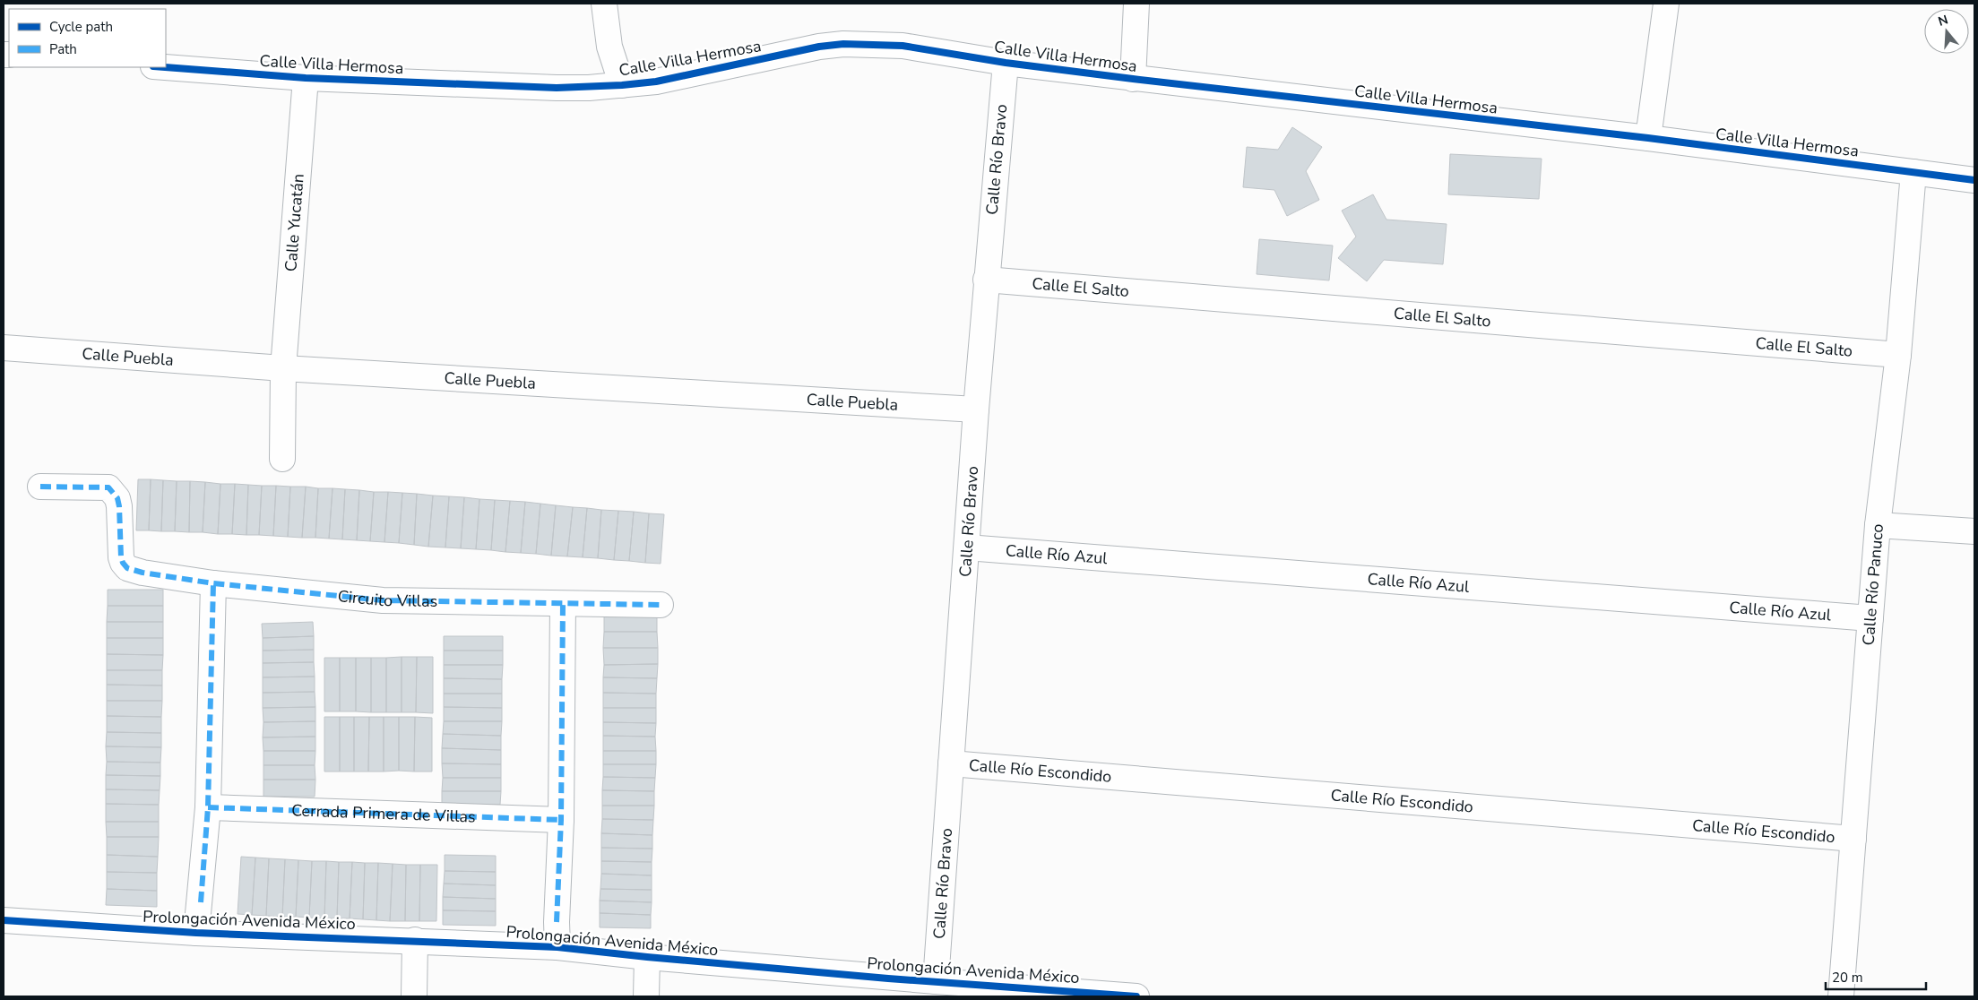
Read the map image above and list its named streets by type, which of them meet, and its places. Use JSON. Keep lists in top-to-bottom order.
{
  "streets": {
    "street": [
      "Calle Villa Hermosa",
      "Calle Río Bravo",
      "Calle Yucatán",
      "Calle El Salto",
      "Calle Puebla",
      "Calle Río Azul",
      "Calle Río Panuco",
      "Circuito Villas",
      "Calle Río Escondido",
      "Cerrada Primera de Villas",
      "Prolongación Avenida México"
    ]
  },
  "crossings": [
    ["Calle Villa Hermosa", "Calle Río Bravo"],
    ["Calle Villa Hermosa", "Calle Yucatán"],
    ["Calle Villa Hermosa", "Calle Río Panuco"],
    ["Calle Río Bravo", "Calle El Salto"],
    ["Calle Río Bravo", "Calle Puebla"],
    ["Calle Río Bravo", "Calle Río Azul"],
    ["Calle Río Bravo", "Calle Río Escondido"],
    ["Calle Río Bravo", "Prolongación Avenida México"],
    ["Calle Yucatán", "Calle Puebla"],
    ["Calle El Salto", "Calle Río Panuco"],
    ["Calle Río Azul", "Calle Río Panuco"],
    ["Calle Río Panuco", "Calle Río Escondido"]
  ],
  "legend": ["Cycle path", "Path"],
  "scale_bar": "20 m",
  "north": "top"
}
